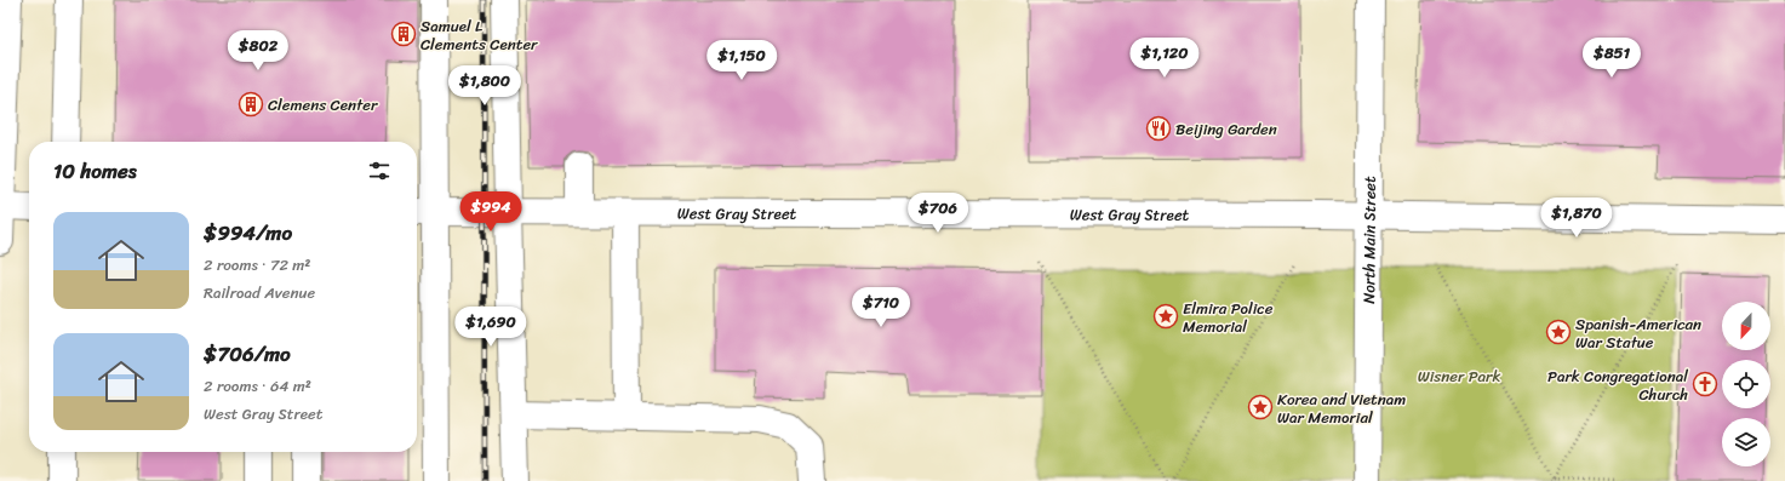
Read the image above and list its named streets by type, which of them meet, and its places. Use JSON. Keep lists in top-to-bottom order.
{
  "streets": {
    "street": ["West Gray Street", "North Main Street"]
  },
  "crossings": [
    ["West Gray Street", "North Main Street"]
  ],
  "parks": ["Wisner Park"],
  "places": {
    "building": ["Samuel L Clements Center", "Clemens Center"],
    "restaurant": ["Beijing Garden"],
    "place": ["Elmira Police Memorial", "Spanish-American War Statue", "Korea and Vietnam War Memorial"],
    "church": ["Park Congregational Church"]
  },
  "north": "bottom",
  "page": {
    "price": [
      "$802",
      "$1,120",
      "$851",
      "$1,150",
      "$1,800",
      "$994",
      "$706",
      "$1,870",
      "$710",
      "$1,690"
    ],
    "heading": "10 homes",
    "list": [
      {
        "name": "$994/mo",
        "note": "2 rooms · 72 m² · Railroad Avenue"
      },
      {
        "name": "$706/mo",
        "note": "2 rooms · 64 m² · West Gray Street"
      }
    ]
  }
}
